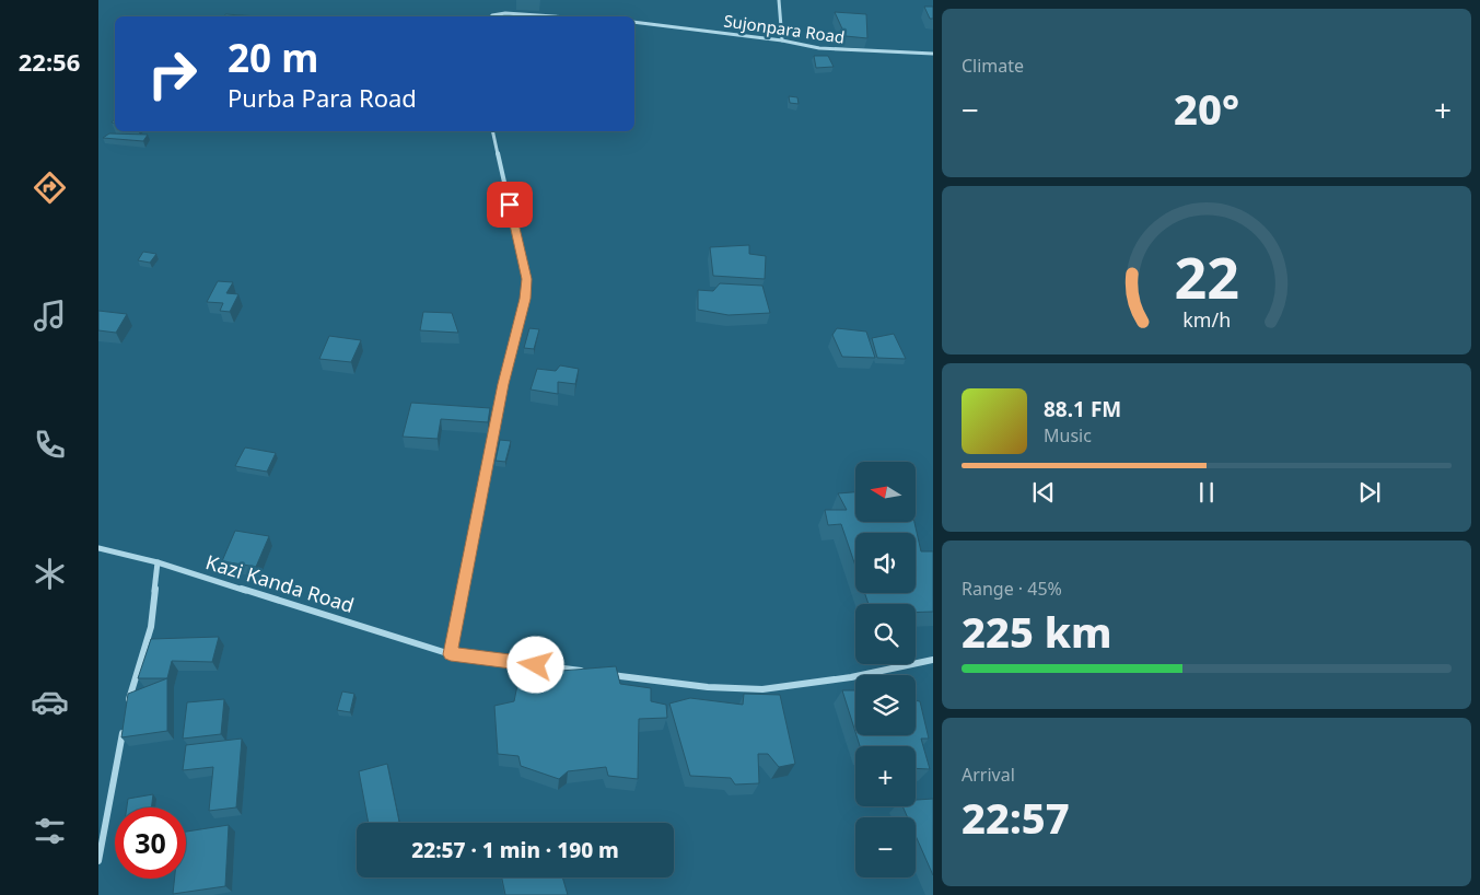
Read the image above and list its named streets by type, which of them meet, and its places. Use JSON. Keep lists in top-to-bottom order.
{
  "streets": {
    "street": ["Sujonpara Road", "Kazi Kanda Road"]
  },
  "north": "left",
  "page": {
    "tabs": "22:56",
    "tile": [
      "Climate",
      ["Range · 45%", "225 km"],
      ["Arrival", "22:57"]
    ],
    "turn": ["20 m", "Purba Para Road"],
    "heat": ["−", "20°", "+"],
    "song": ["88.1 FM", "Music"],
    "map_buttons": ["+", "−"],
    "limit": "30",
    "trip": "22:57 · 1 min · 190 m",
    "gauge": ["22", "km/h"]
  }
}
